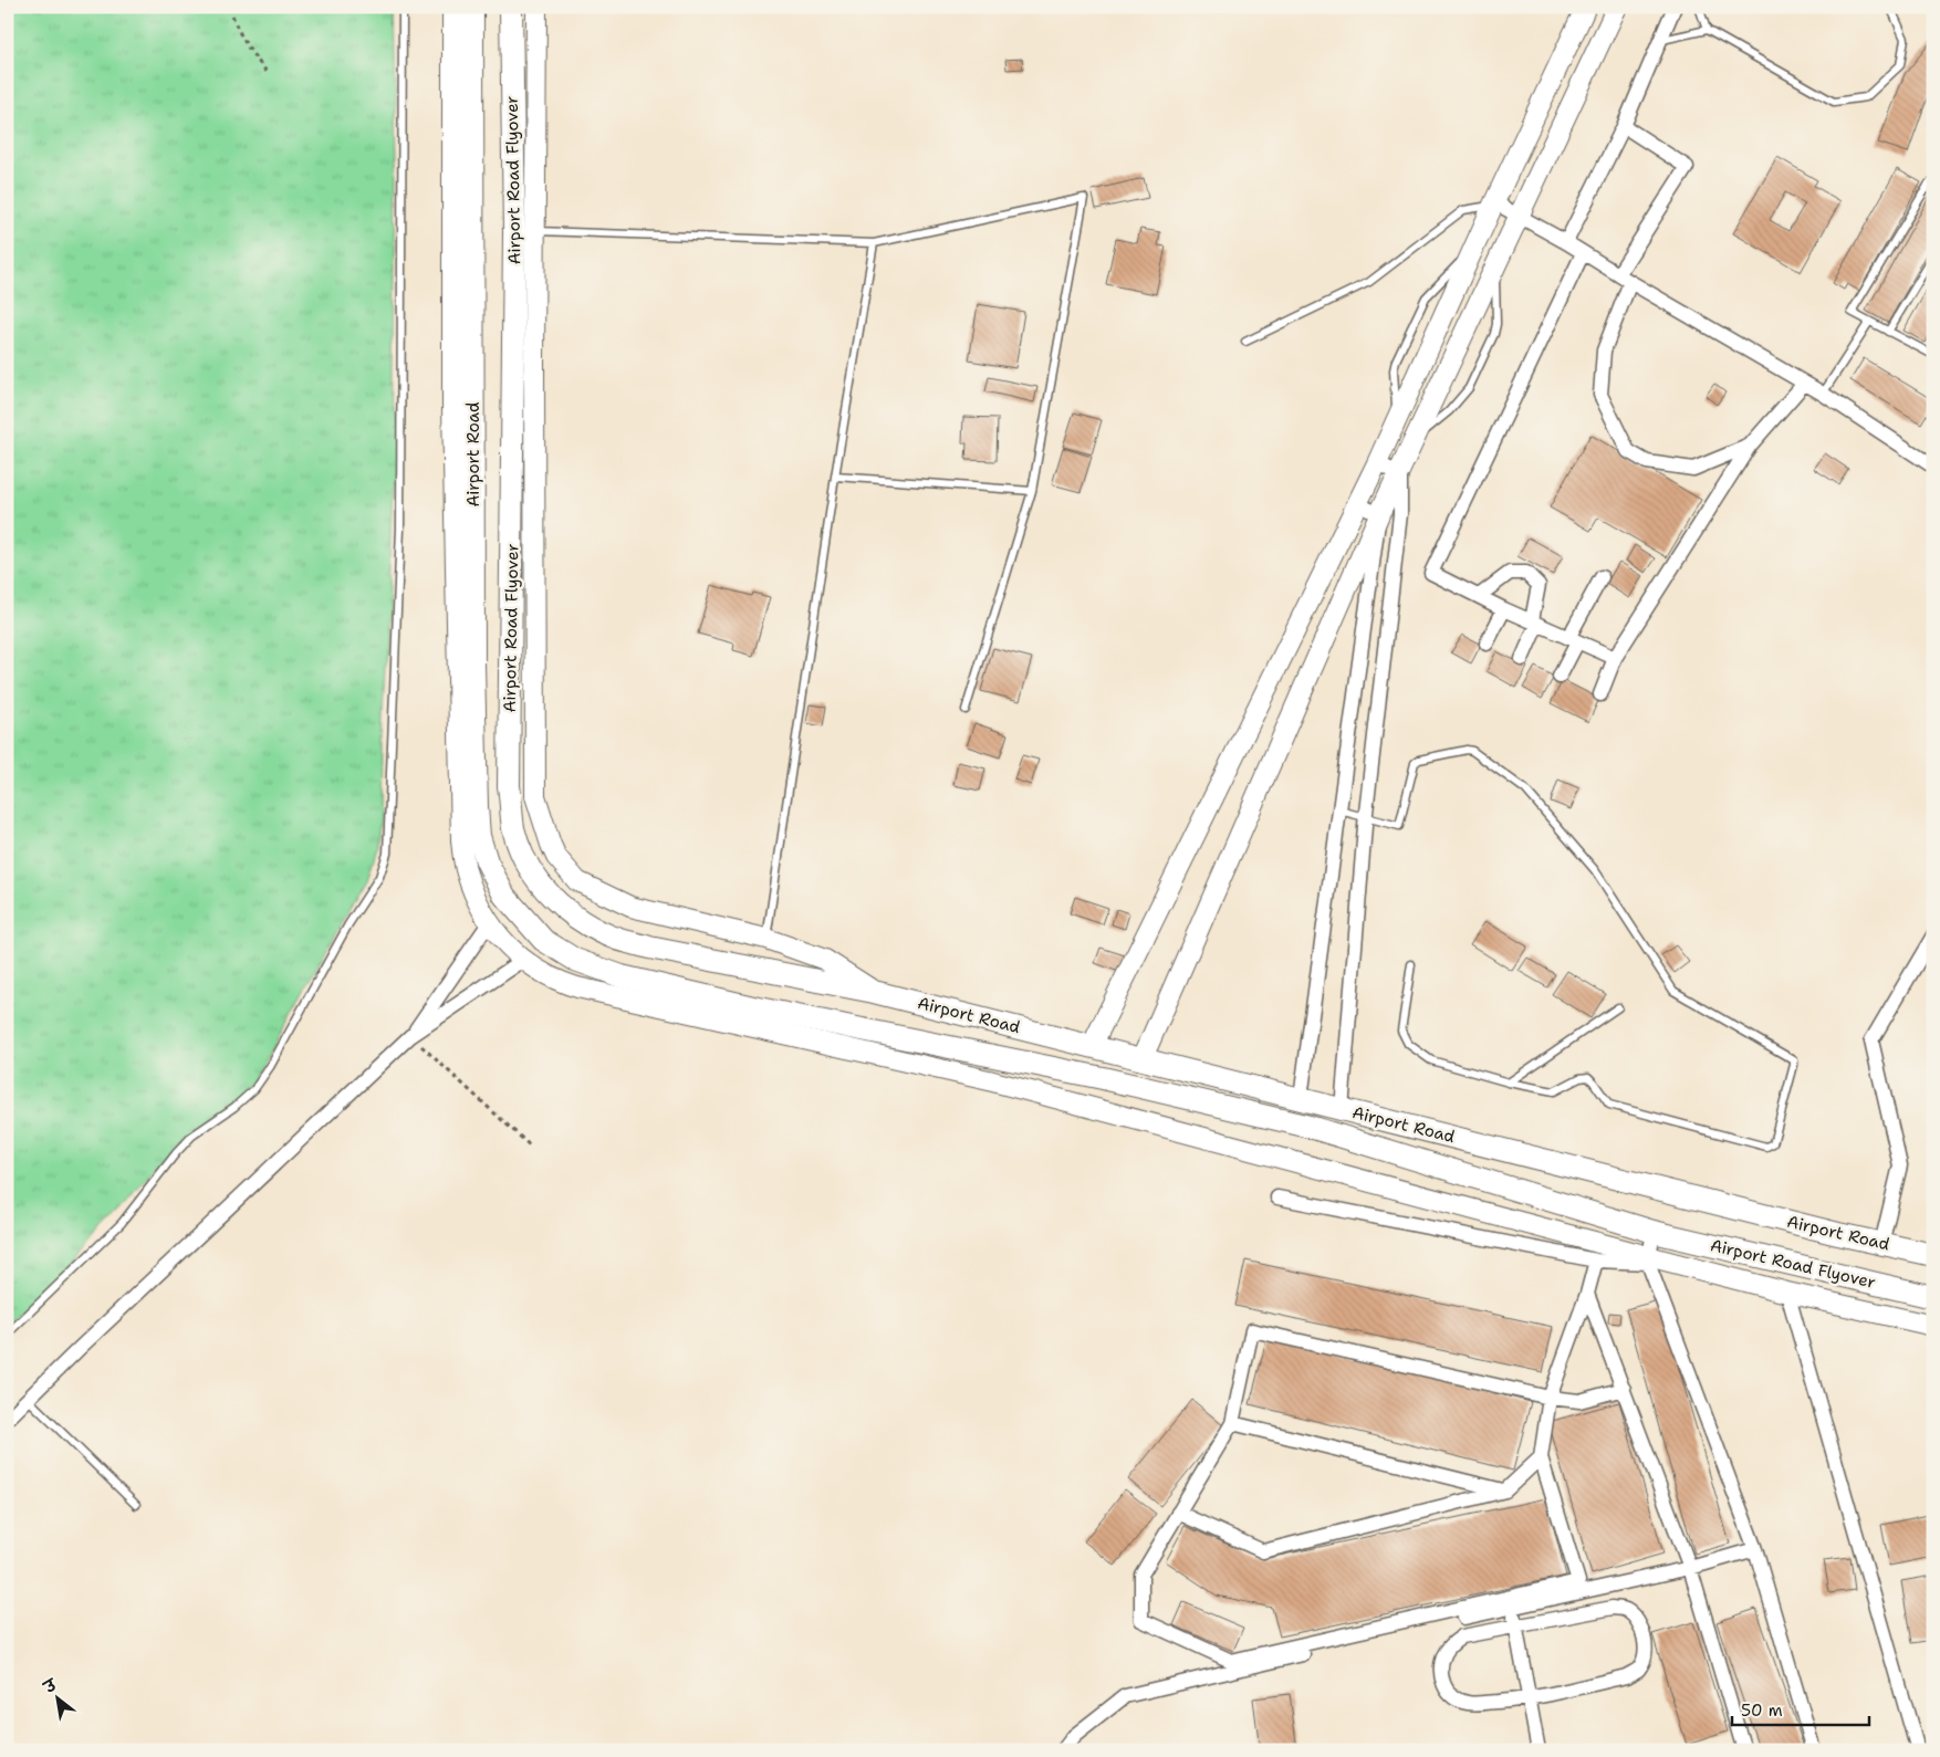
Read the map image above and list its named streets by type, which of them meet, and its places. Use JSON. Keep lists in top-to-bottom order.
{
  "streets": {
    "main road": ["Airport Road Flyover", "Airport Road"]
  },
  "crossings": [
    ["Airport Road Flyover", "Airport Road"]
  ],
  "scale_bar": "50 m",
  "north": "top left"
}
